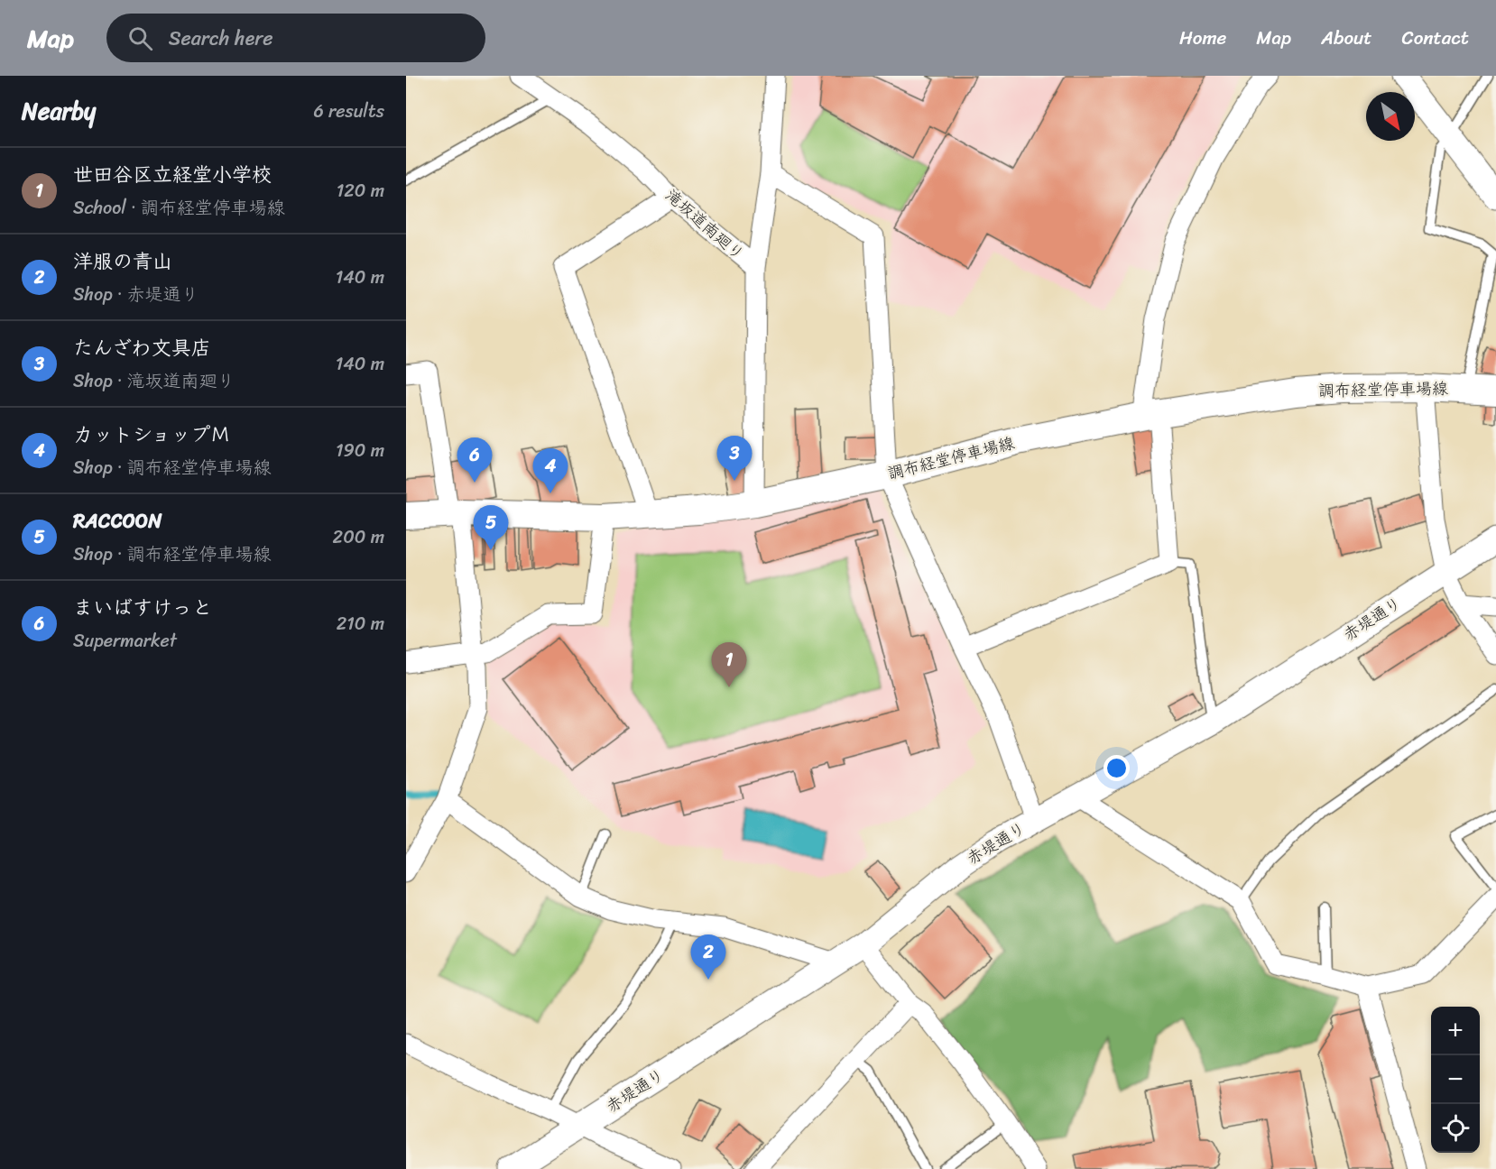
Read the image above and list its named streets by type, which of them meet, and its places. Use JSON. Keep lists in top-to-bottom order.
{
  "streets": {
    "main road": ["調布経堂停車場線"],
    "street": ["滝坂道南廻り", "赤堤通り"]
  },
  "crossings": [
    ["滝坂道南廻り", "調布経堂停車場線"]
  ],
  "north": "bottom right",
  "page": {
    "header": "Map",
    "search": "Search here",
    "nav": [
      "Home",
      "Map",
      "About",
      "Contact"
    ],
    "heading": ["Nearby", "6 results"],
    "list": [
      {
        "mark": "1",
        "name": "世田谷区立経堂小学校",
        "note": "School · 調布経堂停車場線",
        "value": "120 m"
      },
      {
        "mark": "2",
        "name": "洋服の青山",
        "note": "Shop · 赤堤通り",
        "value": "140 m"
      },
      {
        "mark": "3",
        "name": "たんざわ文具店",
        "note": "Shop · 滝坂道南廻り",
        "value": "140 m"
      },
      {
        "mark": "4",
        "name": "カットショップＭ",
        "note": "Shop · 調布経堂停車場線",
        "value": "190 m"
      },
      {
        "mark": "5",
        "name": "RACCOON",
        "note": "Shop · 調布経堂停車場線",
        "value": "200 m"
      },
      {
        "mark": "6",
        "name": "まいばすけっと",
        "note": "Supermarket",
        "value": "210 m"
      }
    ],
    "pins": [
      "3",
      "6",
      "4",
      "5",
      "1",
      "2"
    ],
    "map_buttons": ["+", "−"]
  }
}
